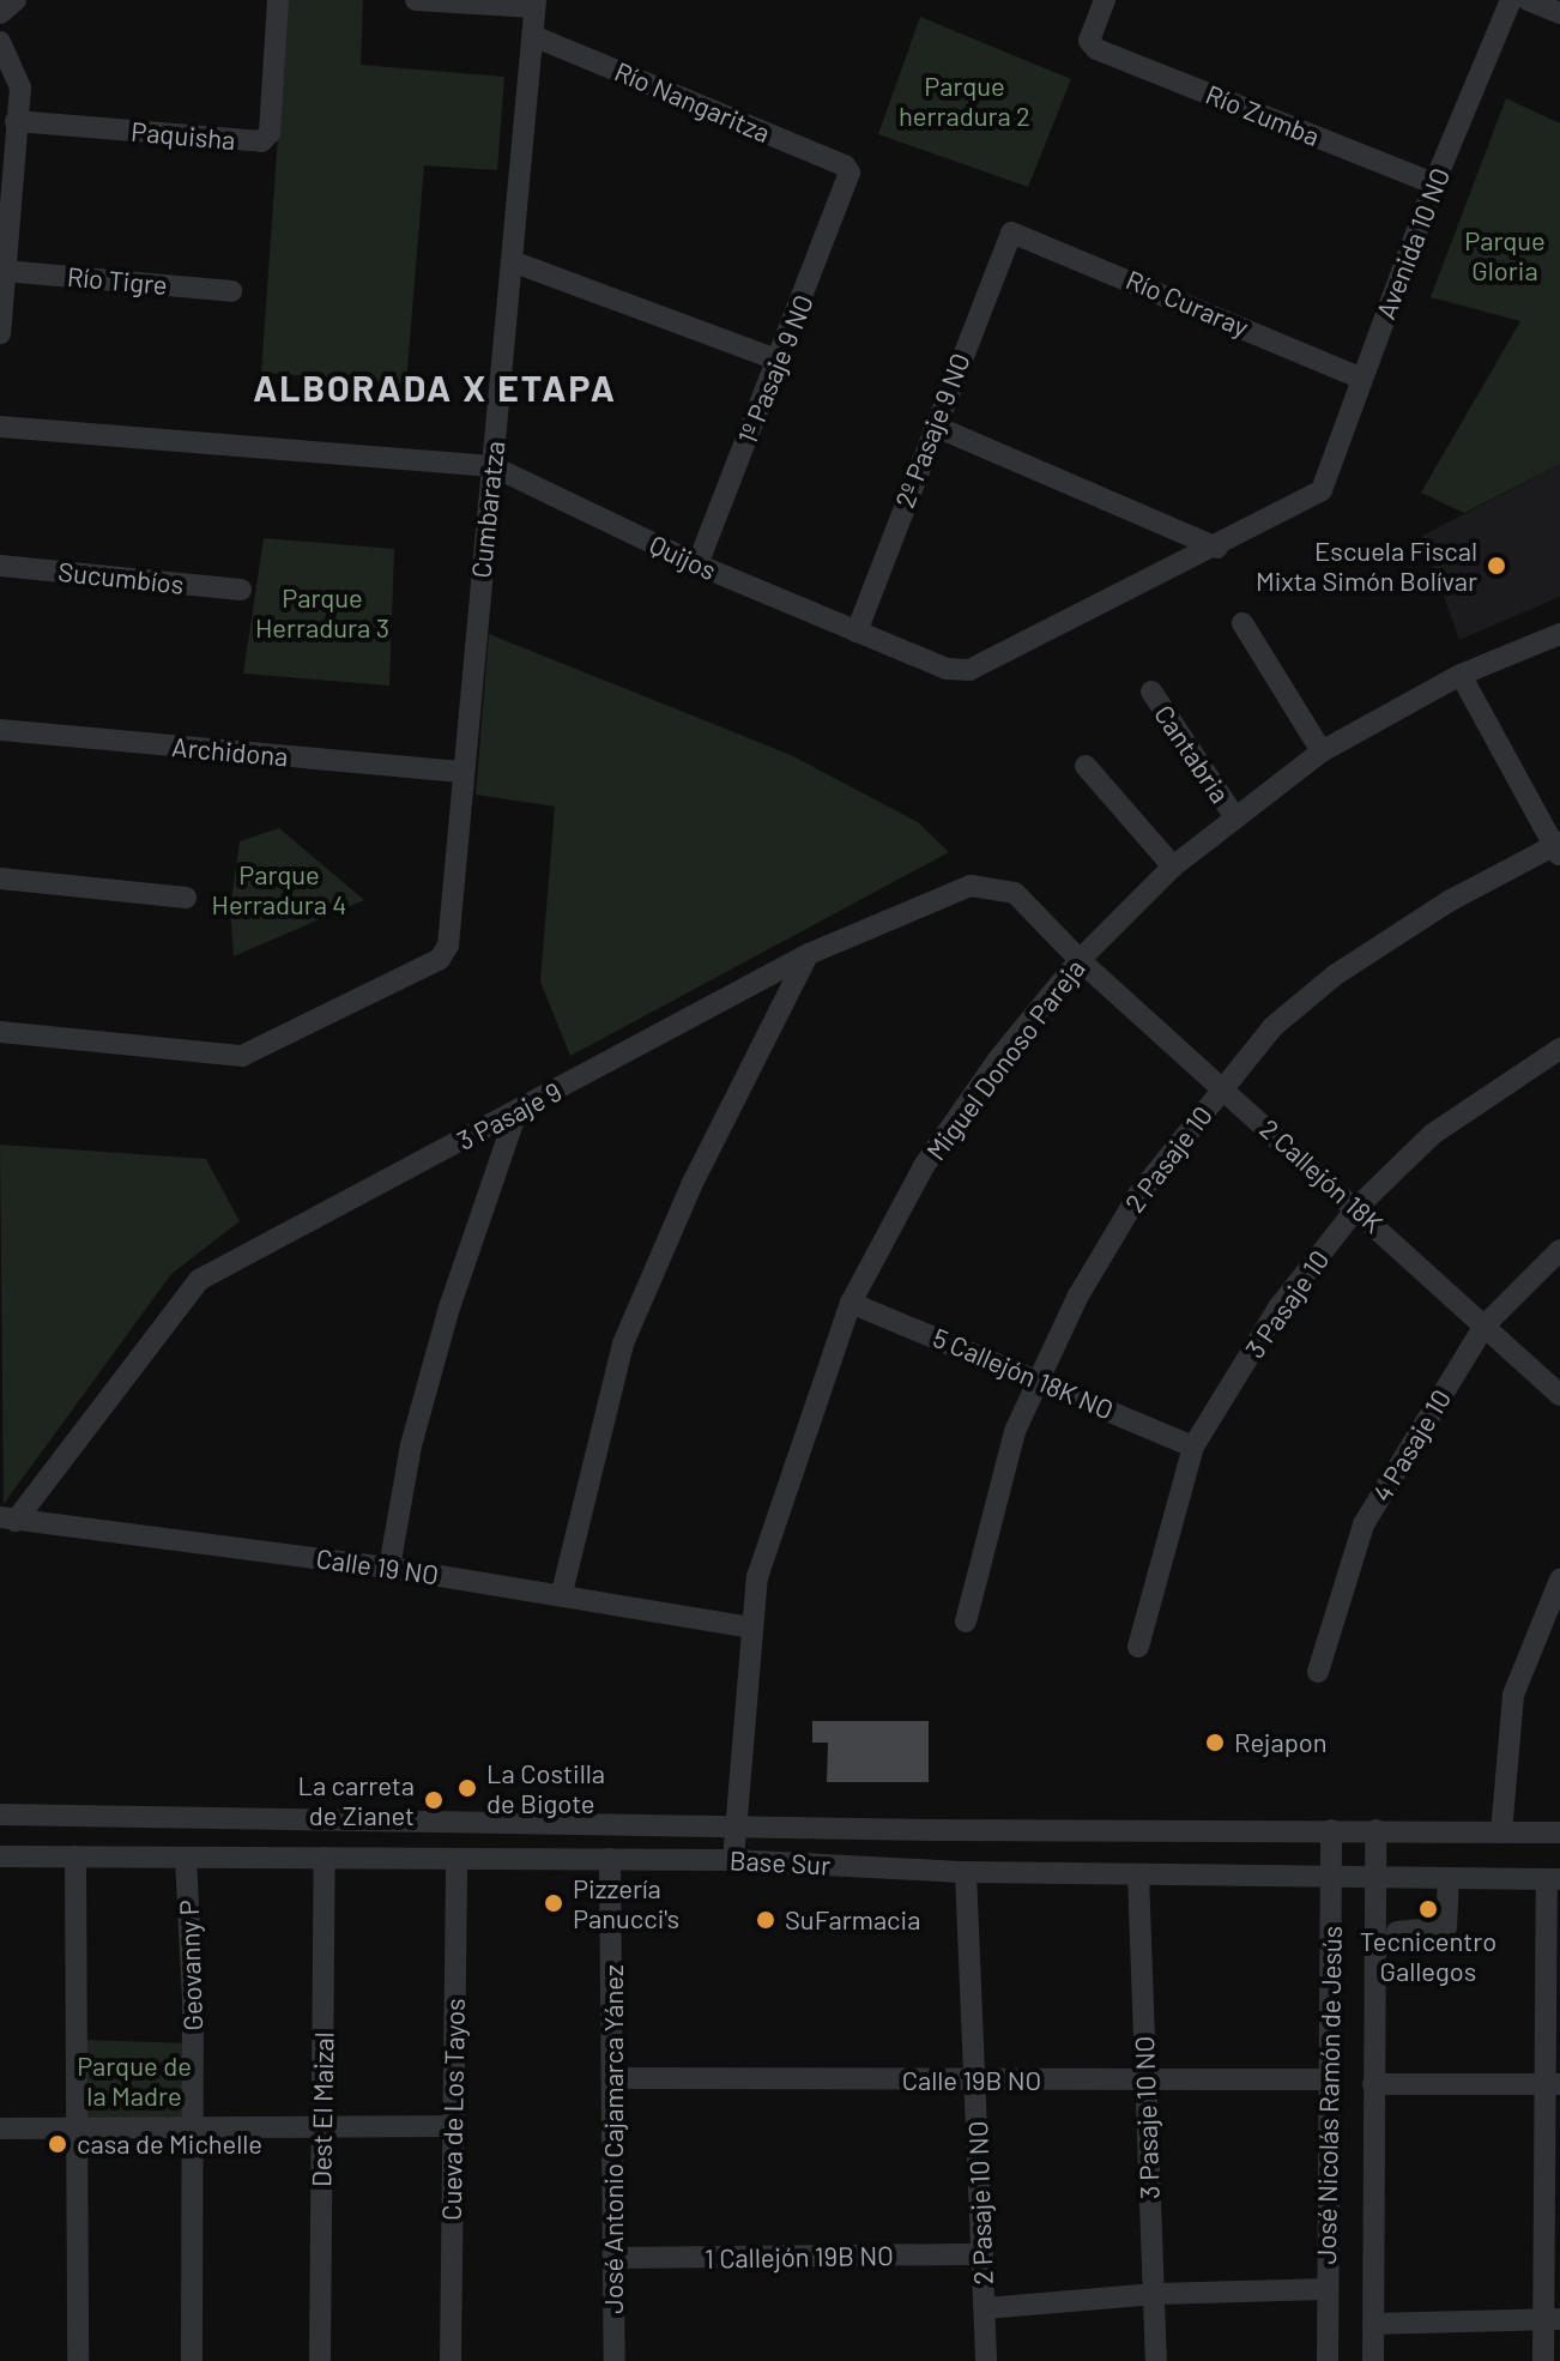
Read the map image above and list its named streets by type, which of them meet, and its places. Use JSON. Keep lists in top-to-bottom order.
{
  "streets": {
    "street": [
      "Río Nangaritza",
      "Río Zumba",
      "Paquisha",
      "Avenida 10 NO",
      "Río Tigre",
      "Río Curaray",
      "1º Pasaje 9 NO",
      "2º Pasaje 9 NO",
      "Cumbaratza",
      "Quijos",
      "Sucumbíos",
      "Archidona",
      "Cantabria",
      "Miguel Donoso Pareja",
      "3 Pasaje 9",
      "2 Pasaje 10",
      "2 Callejón 18K",
      "3 Pasaje 10",
      "5 Callejón 18K NO",
      "4 Pasaje 10",
      "Calle 19 NO",
      "Base Sur",
      "Geovanny P",
      "Calle 19B NO",
      "José Nicolás Ramón de Jesús",
      "Dest El Maizal",
      "Cueva de Los Tayos",
      "3 Pasaje 10 NO",
      "José Antonio Cajamarca Yánez",
      "2 Pasaje 10 NO",
      "1 Callejón 19B NO"
    ]
  },
  "crossings": [
    ["Río Nangaritza", "1º Pasaje 9 NO"],
    ["Río Nangaritza", "Cumbaratza"],
    ["Río Zumba", "Avenida 10 NO"],
    ["Avenida 10 NO", "Río Curaray"],
    ["Avenida 10 NO", "Quijos"],
    ["Río Curaray", "2º Pasaje 9 NO"],
    ["1º Pasaje 9 NO", "Quijos"],
    ["2º Pasaje 9 NO", "Quijos"],
    ["Cumbaratza", "Quijos"],
    ["Cumbaratza", "Archidona"],
    ["Cantabria", "Miguel Donoso Pareja"],
    ["Miguel Donoso Pareja", "3 Pasaje 9"],
    ["Miguel Donoso Pareja", "2 Callejón 18K"],
    ["Miguel Donoso Pareja", "5 Callejón 18K NO"],
    ["Miguel Donoso Pareja", "Calle 19 NO"],
    ["Miguel Donoso Pareja", "Base Sur"],
    ["3 Pasaje 9", "2 Callejón 18K"],
    ["3 Pasaje 9", "Calle 19 NO"],
    ["2 Pasaje 10", "2 Callejón 18K"],
    ["2 Pasaje 10", "5 Callejón 18K NO"],
    ["2 Callejón 18K", "3 Pasaje 10"],
    ["2 Callejón 18K", "4 Pasaje 10"],
    ["3 Pasaje 10", "5 Callejón 18K NO"],
    ["Base Sur", "Geovanny P"],
    ["Base Sur", "José Nicolás Ramón de Jesús"],
    ["Base Sur", "Dest El Maizal"],
    ["Base Sur", "Cueva de Los Tayos"],
    ["Base Sur", "3 Pasaje 10 NO"],
    ["Base Sur", "José Antonio Cajamarca Yánez"],
    ["Base Sur", "2 Pasaje 10 NO"],
    ["Calle 19B NO", "José Nicolás Ramón de Jesús"],
    ["Calle 19B NO", "3 Pasaje 10 NO"],
    ["Calle 19B NO", "José Antonio Cajamarca Yánez"],
    ["Calle 19B NO", "2 Pasaje 10 NO"],
    ["José Antonio Cajamarca Yánez", "1 Callejón 19B NO"],
    ["2 Pasaje 10 NO", "1 Callejón 19B NO"]
  ],
  "districts": ["ALBORADA X ETAPA"],
  "parks": [
    "Parque herradura 2",
    "Parque Gloria",
    "Parque Herradura 3",
    "Parque Herradura 4",
    "Parque de la Madre"
  ],
  "places": [
    "Escuela Fiscal Mixta Simón Bolívar",
    "Rejapon",
    "La Costilla de Bigote",
    "La carreta de Zianet",
    "Pizzería Panucci's",
    "Tecnicentro Gallegos",
    "SuFarmacia",
    "casa de Michelle"
  ]
}
